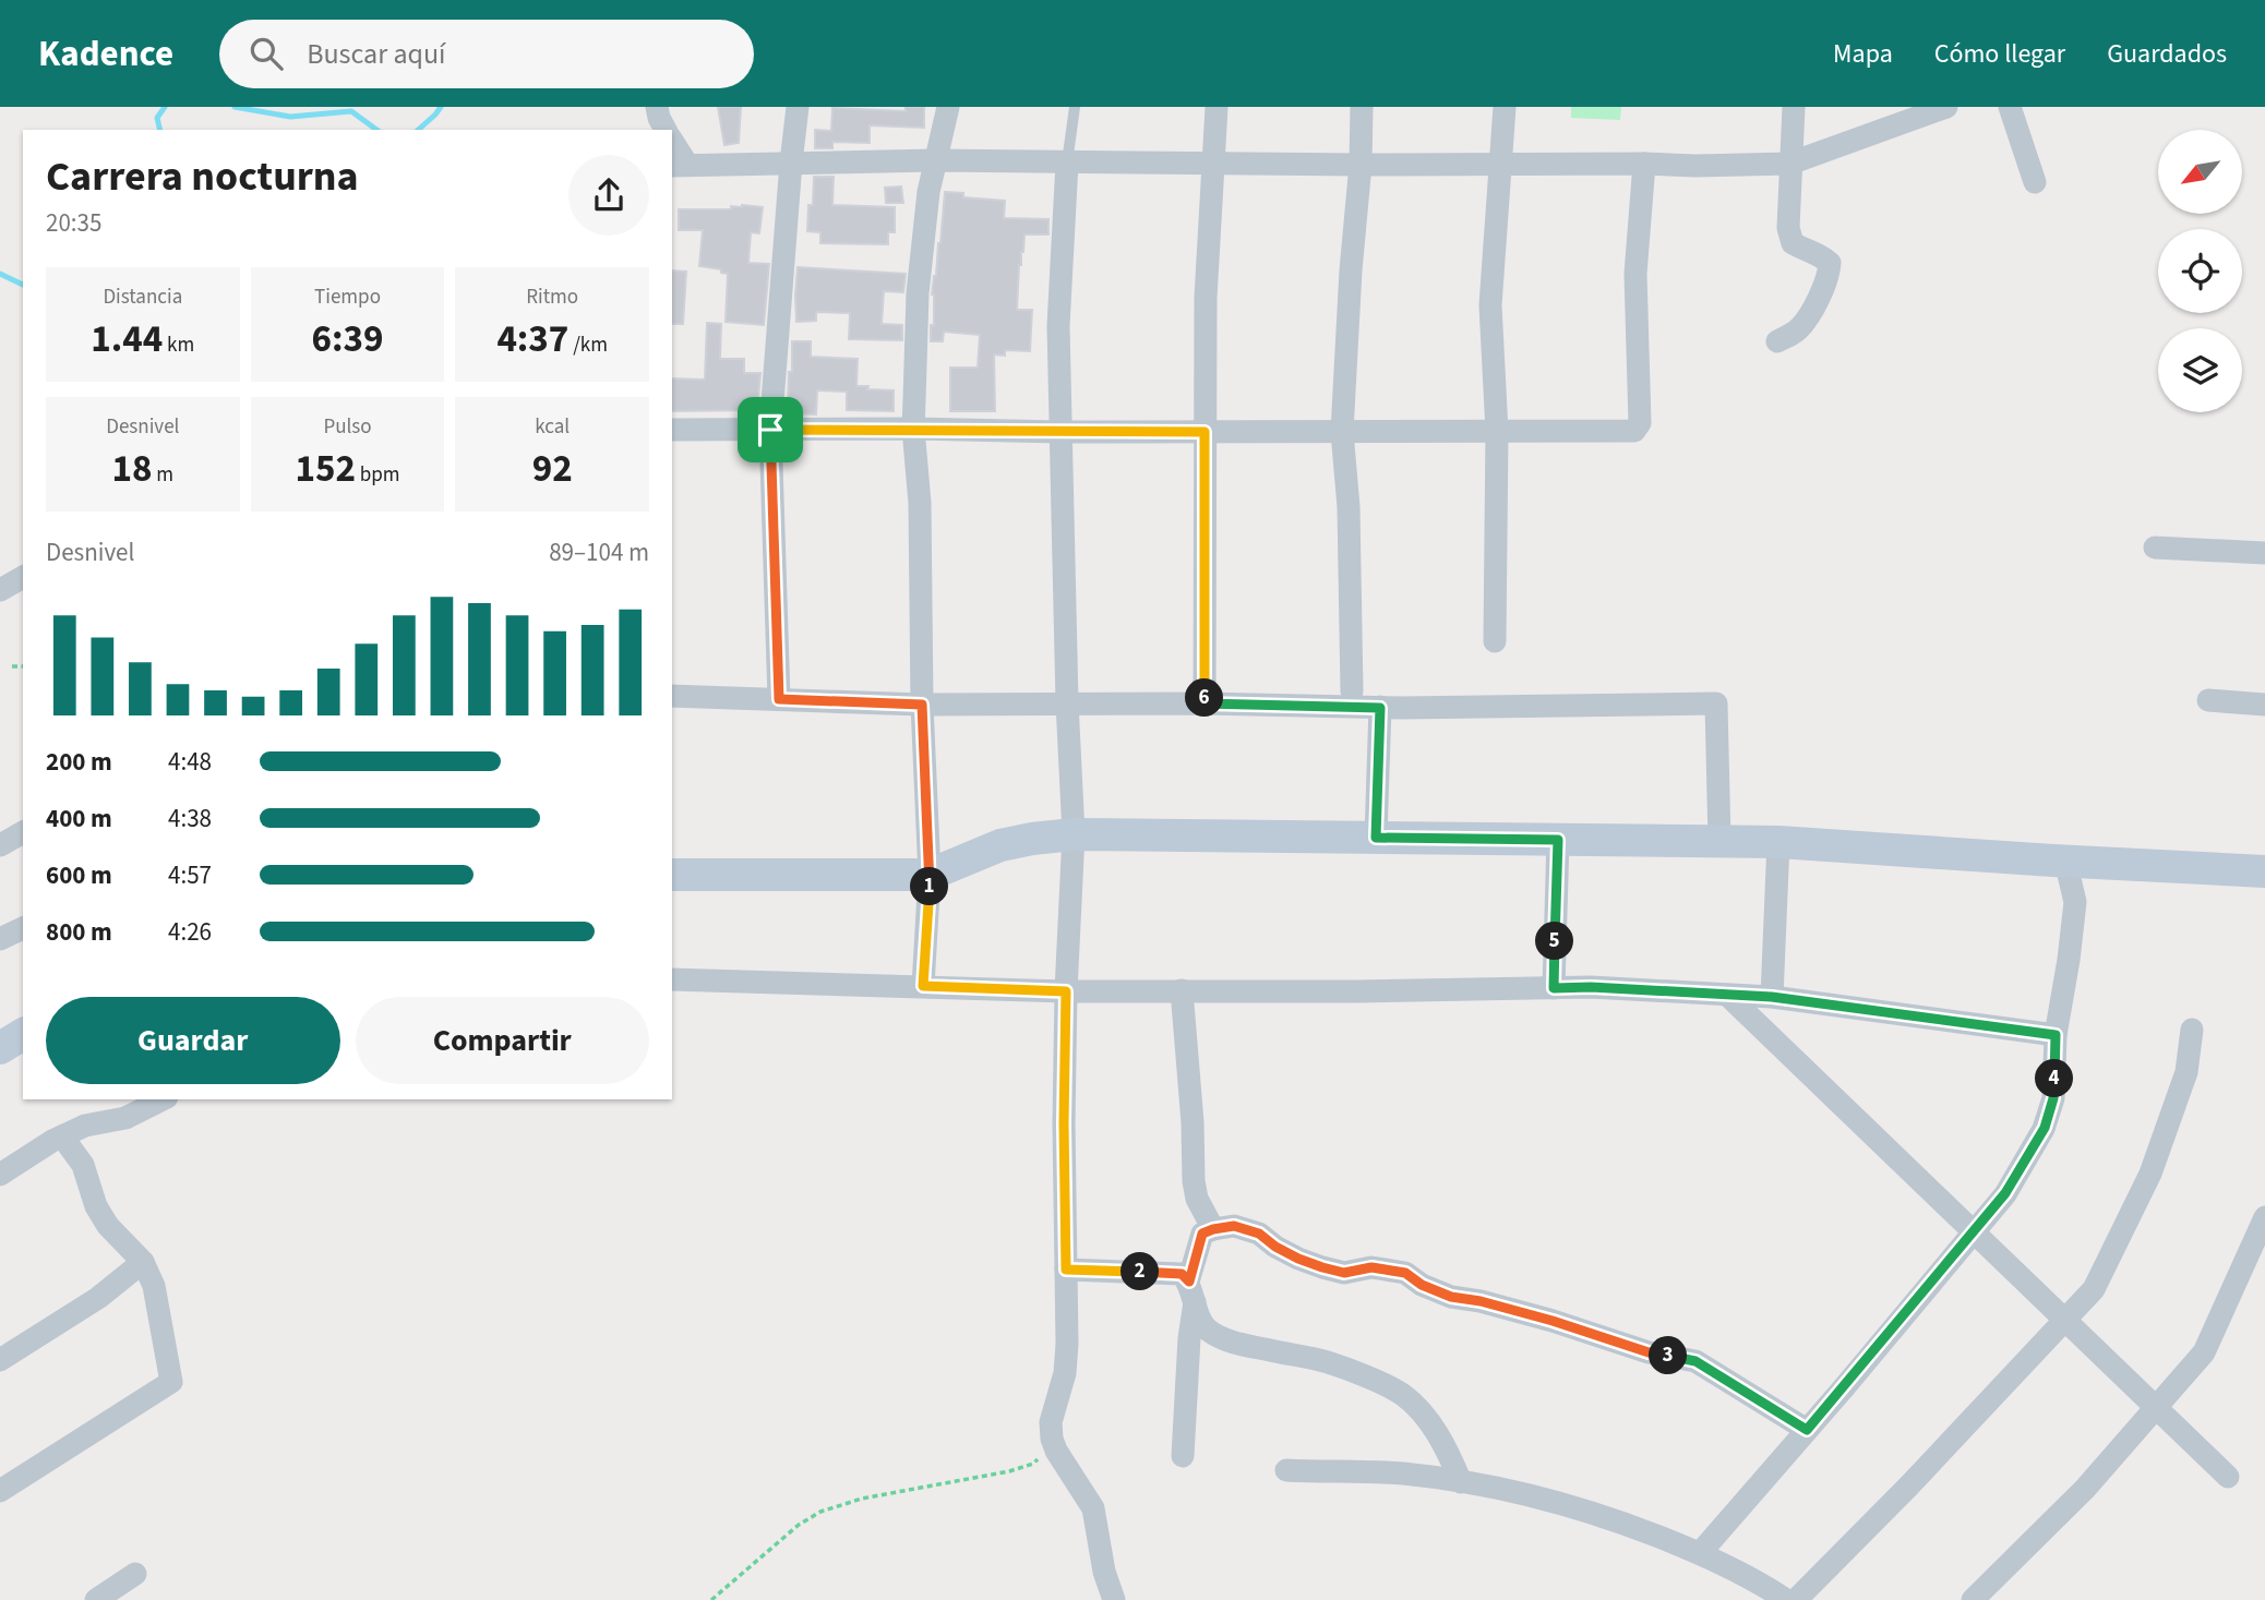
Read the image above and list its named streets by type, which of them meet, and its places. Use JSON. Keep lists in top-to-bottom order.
{
  "north": "bottom left",
  "page": {
    "header": "Kadence",
    "search": "Buscar aquí",
    "nav": ["Mapa", "Cómo llegar", "Guardados"],
    "heading": ["Carrera nocturna", "20:35"],
    "stats": [
      ["Distancia", "1.44 km"],
      ["Tiempo", "6:39"],
      ["Ritmo", "4:37 /km"],
      ["Desnivel", "18 m"],
      ["Pulso", "152 bpm"],
      ["kcal", "92"]
    ],
    "chart": ["Desnivel", "89–104 m"],
    "pins": [
      "6",
      "1",
      "5",
      "4",
      "2",
      "3"
    ],
    "list": [
      {
        "name": "200 m",
        "note": "4:48"
      },
      {
        "name": "400 m",
        "note": "4:38"
      },
      {
        "name": "600 m",
        "note": "4:57"
      },
      {
        "name": "800 m",
        "note": "4:26"
      }
    ],
    "buttons": ["Guardar", "Compartir"]
  }
}
